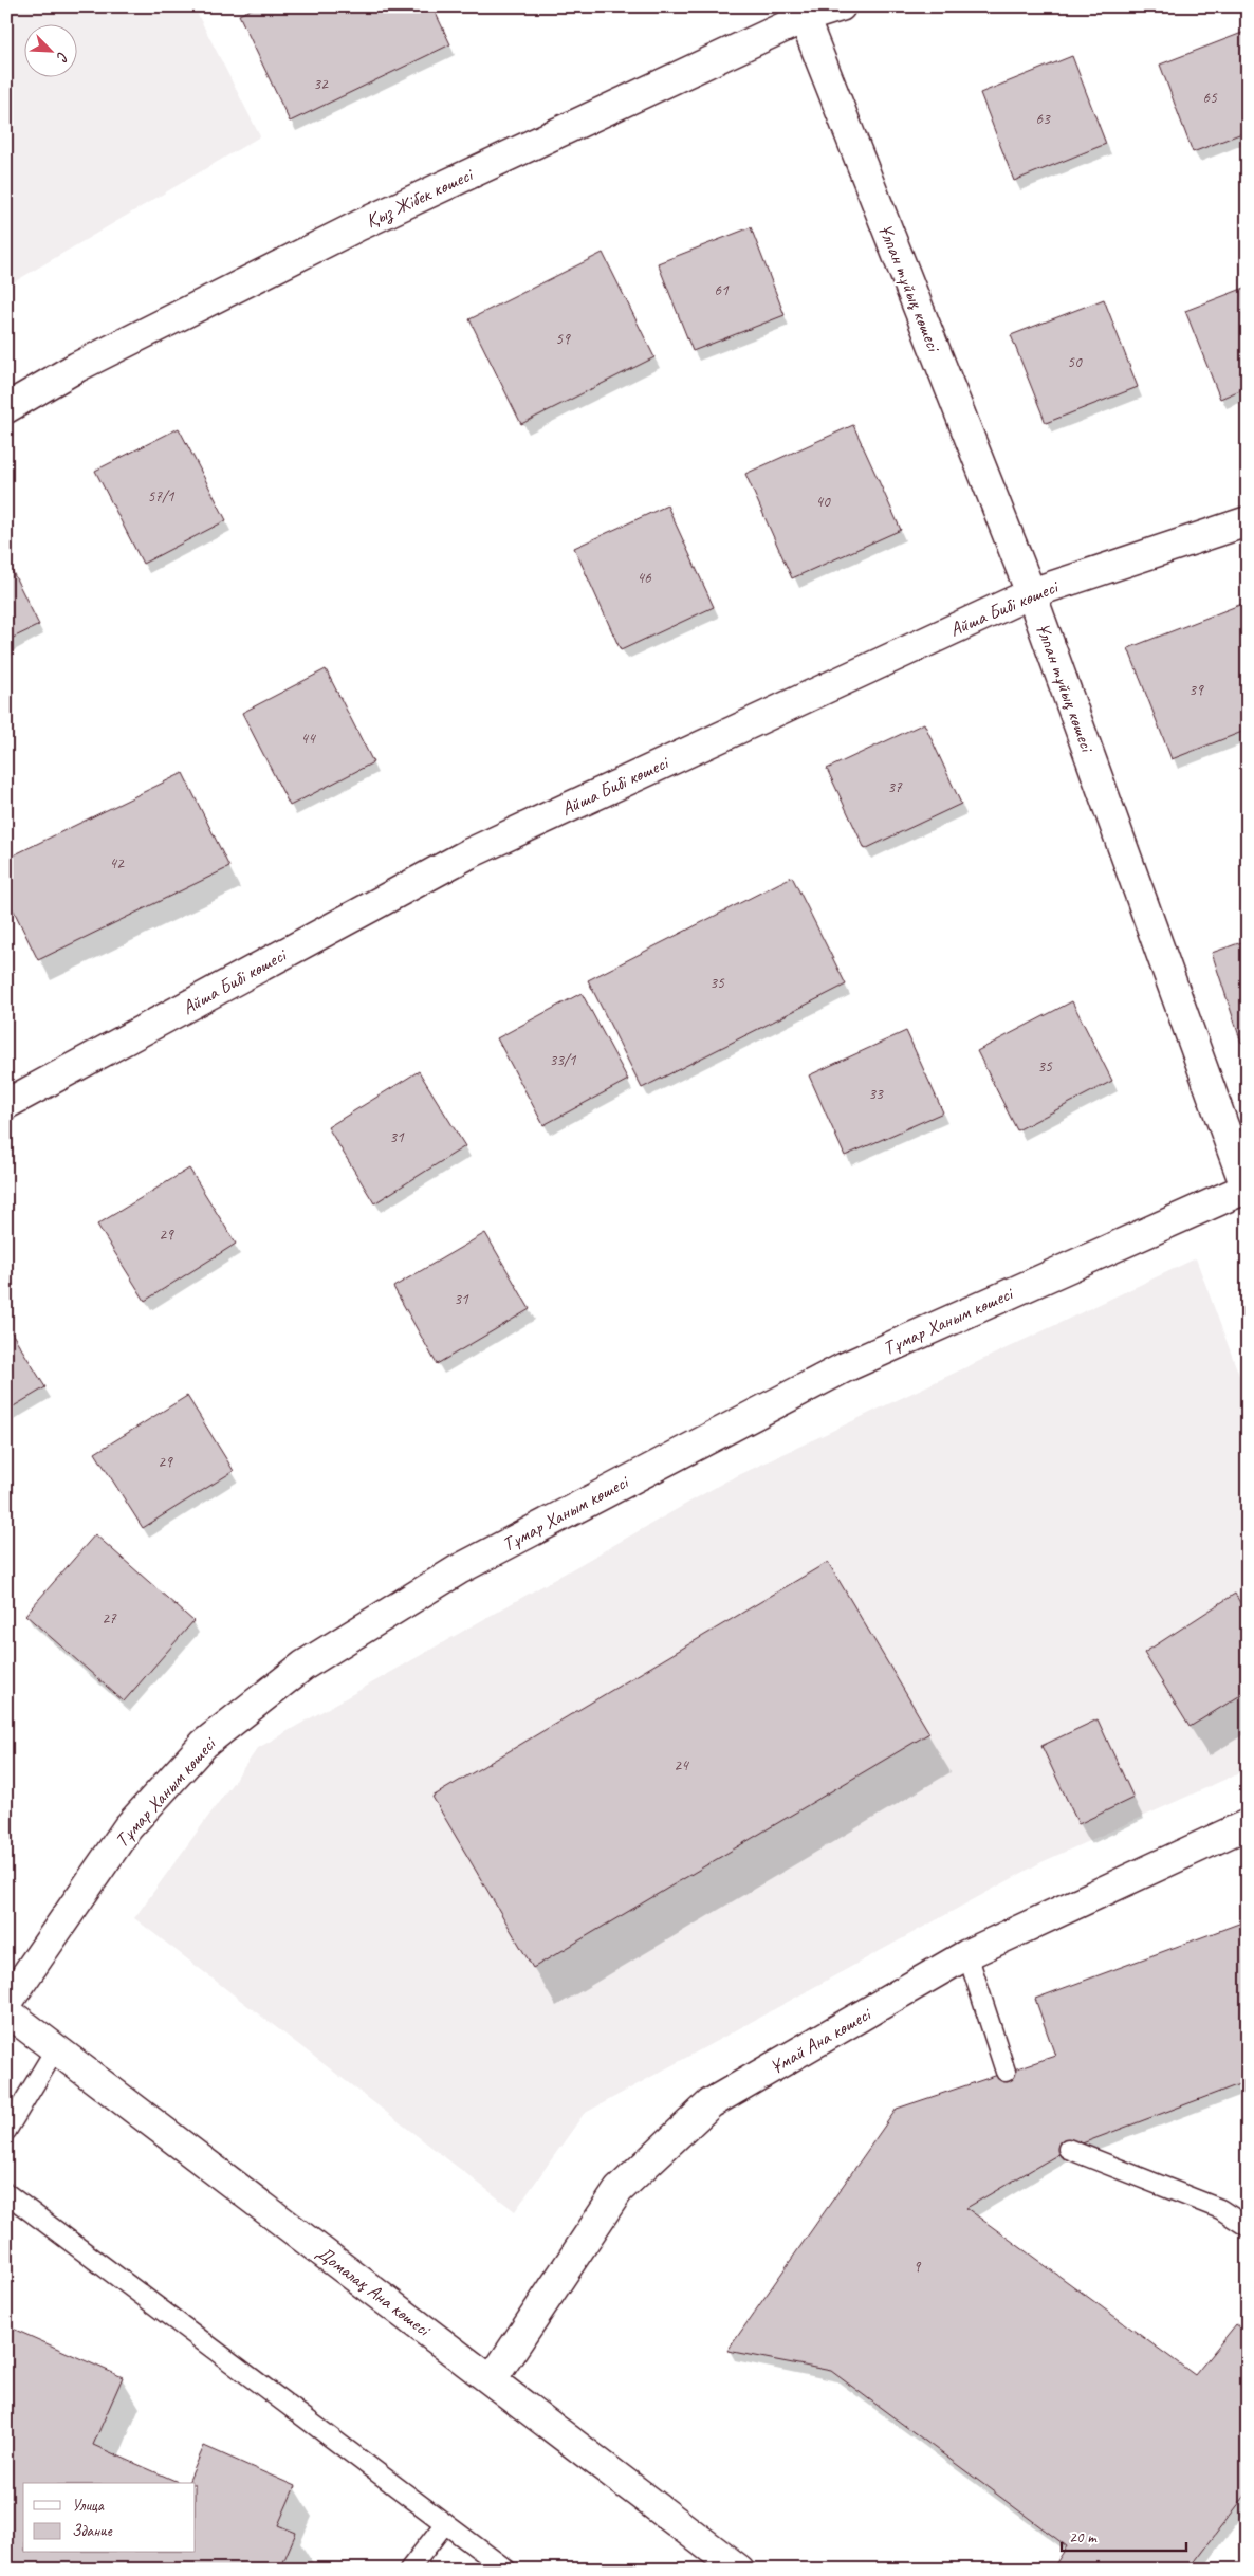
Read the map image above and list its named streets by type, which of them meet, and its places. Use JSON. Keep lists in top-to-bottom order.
{
  "streets": {
    "street": [
      "Қыз Жібек көшесі",
      "Ұлпан тұйық көшесі",
      "Айша Бибі көшесі",
      "Тұмар Ханым көшесі",
      "Ұмай Ана көшесі",
      "Домалақ Ана көшесі"
    ]
  },
  "crossings": [
    ["Қыз Жібек көшесі", "Ұлпан тұйық көшесі"],
    ["Ұлпан тұйық көшесі", "Айша Бибі көшесі"],
    ["Ұлпан тұйық көшесі", "Тұмар Ханым көшесі"],
    ["Ұмай Ана көшесі", "Домалақ Ана көшесі"]
  ],
  "house_numbers": [
    "32",
    "65",
    "63",
    "61",
    "59",
    "50",
    "57/1",
    "40",
    "46",
    "39",
    "44",
    "37",
    "42",
    "35",
    "33/1",
    "35",
    "33",
    "31",
    "29",
    "31",
    "29",
    "27",
    "24",
    "9"
  ],
  "legend": ["Улица", "Здание"],
  "scale_bar": "20 m",
  "north": "bottom right"
}
